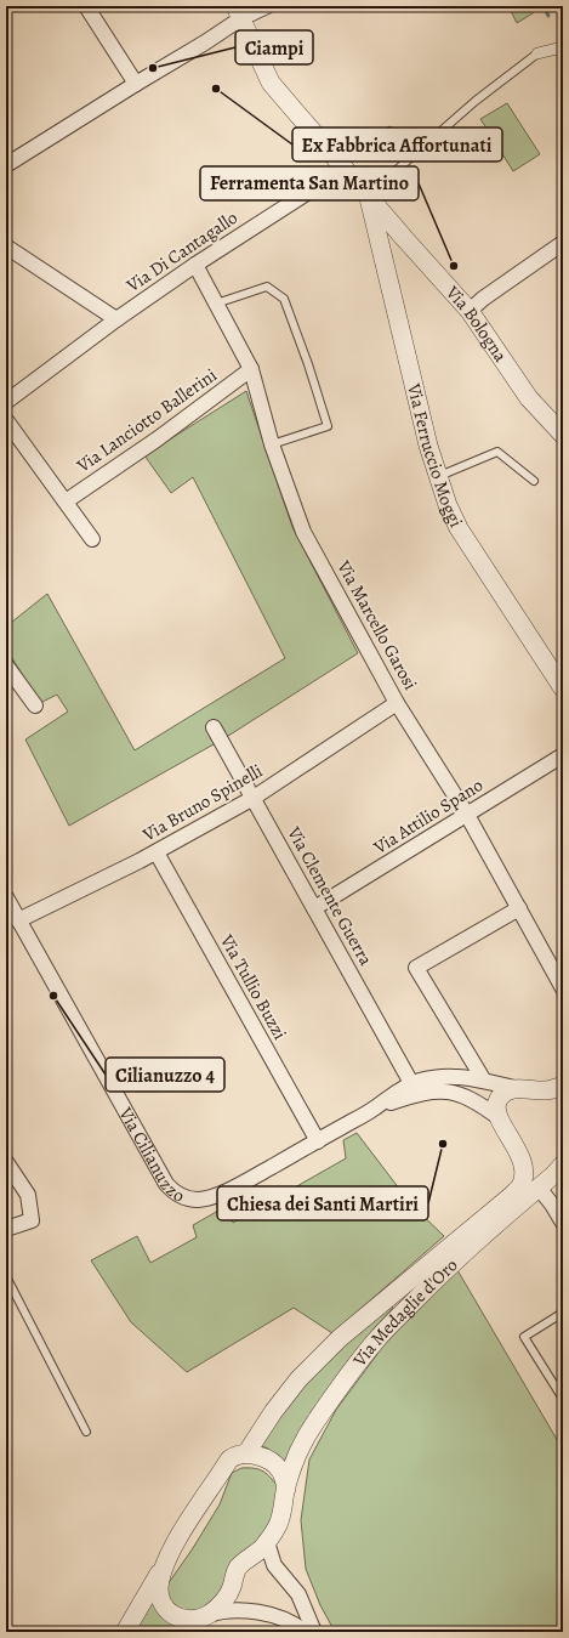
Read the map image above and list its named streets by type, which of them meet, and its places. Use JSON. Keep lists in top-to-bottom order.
{
  "streets": {
    "street": [
      "Via Di Cantagallo",
      "Via Bologna",
      "Via Lanciotto Ballerini",
      "Via Ferruccio Moggi",
      "Via Marcello Garosi",
      "Via Bruno Spinelli",
      "Via Attilio Spano",
      "Via Clemente Guerra",
      "Via Tullio Buzzi",
      "Via Cilianuzzo",
      "Via Medaglie d'Oro"
    ]
  },
  "crossings": [
    ["Via Di Cantagallo", "Via Bologna"],
    ["Via Di Cantagallo", "Via Marcello Garosi"],
    ["Via Bologna", "Via Ferruccio Moggi"],
    ["Via Lanciotto Ballerini", "Via Marcello Garosi"],
    ["Via Marcello Garosi", "Via Bruno Spinelli"],
    ["Via Marcello Garosi", "Via Attilio Spano"],
    ["Via Bruno Spinelli", "Via Clemente Guerra"],
    ["Via Bruno Spinelli", "Via Tullio Buzzi"],
    ["Via Bruno Spinelli", "Via Cilianuzzo"],
    ["Via Attilio Spano", "Via Clemente Guerra"],
    ["Via Clemente Guerra", "Via Cilianuzzo"],
    ["Via Tullio Buzzi", "Via Cilianuzzo"]
  ],
  "places": [
    "Ciampi",
    "Ex Fabbrica Affortunati",
    "Ferramenta San Martino",
    "Cilianuzzo 4",
    "Chiesa dei Santi Martiri"
  ]
}
